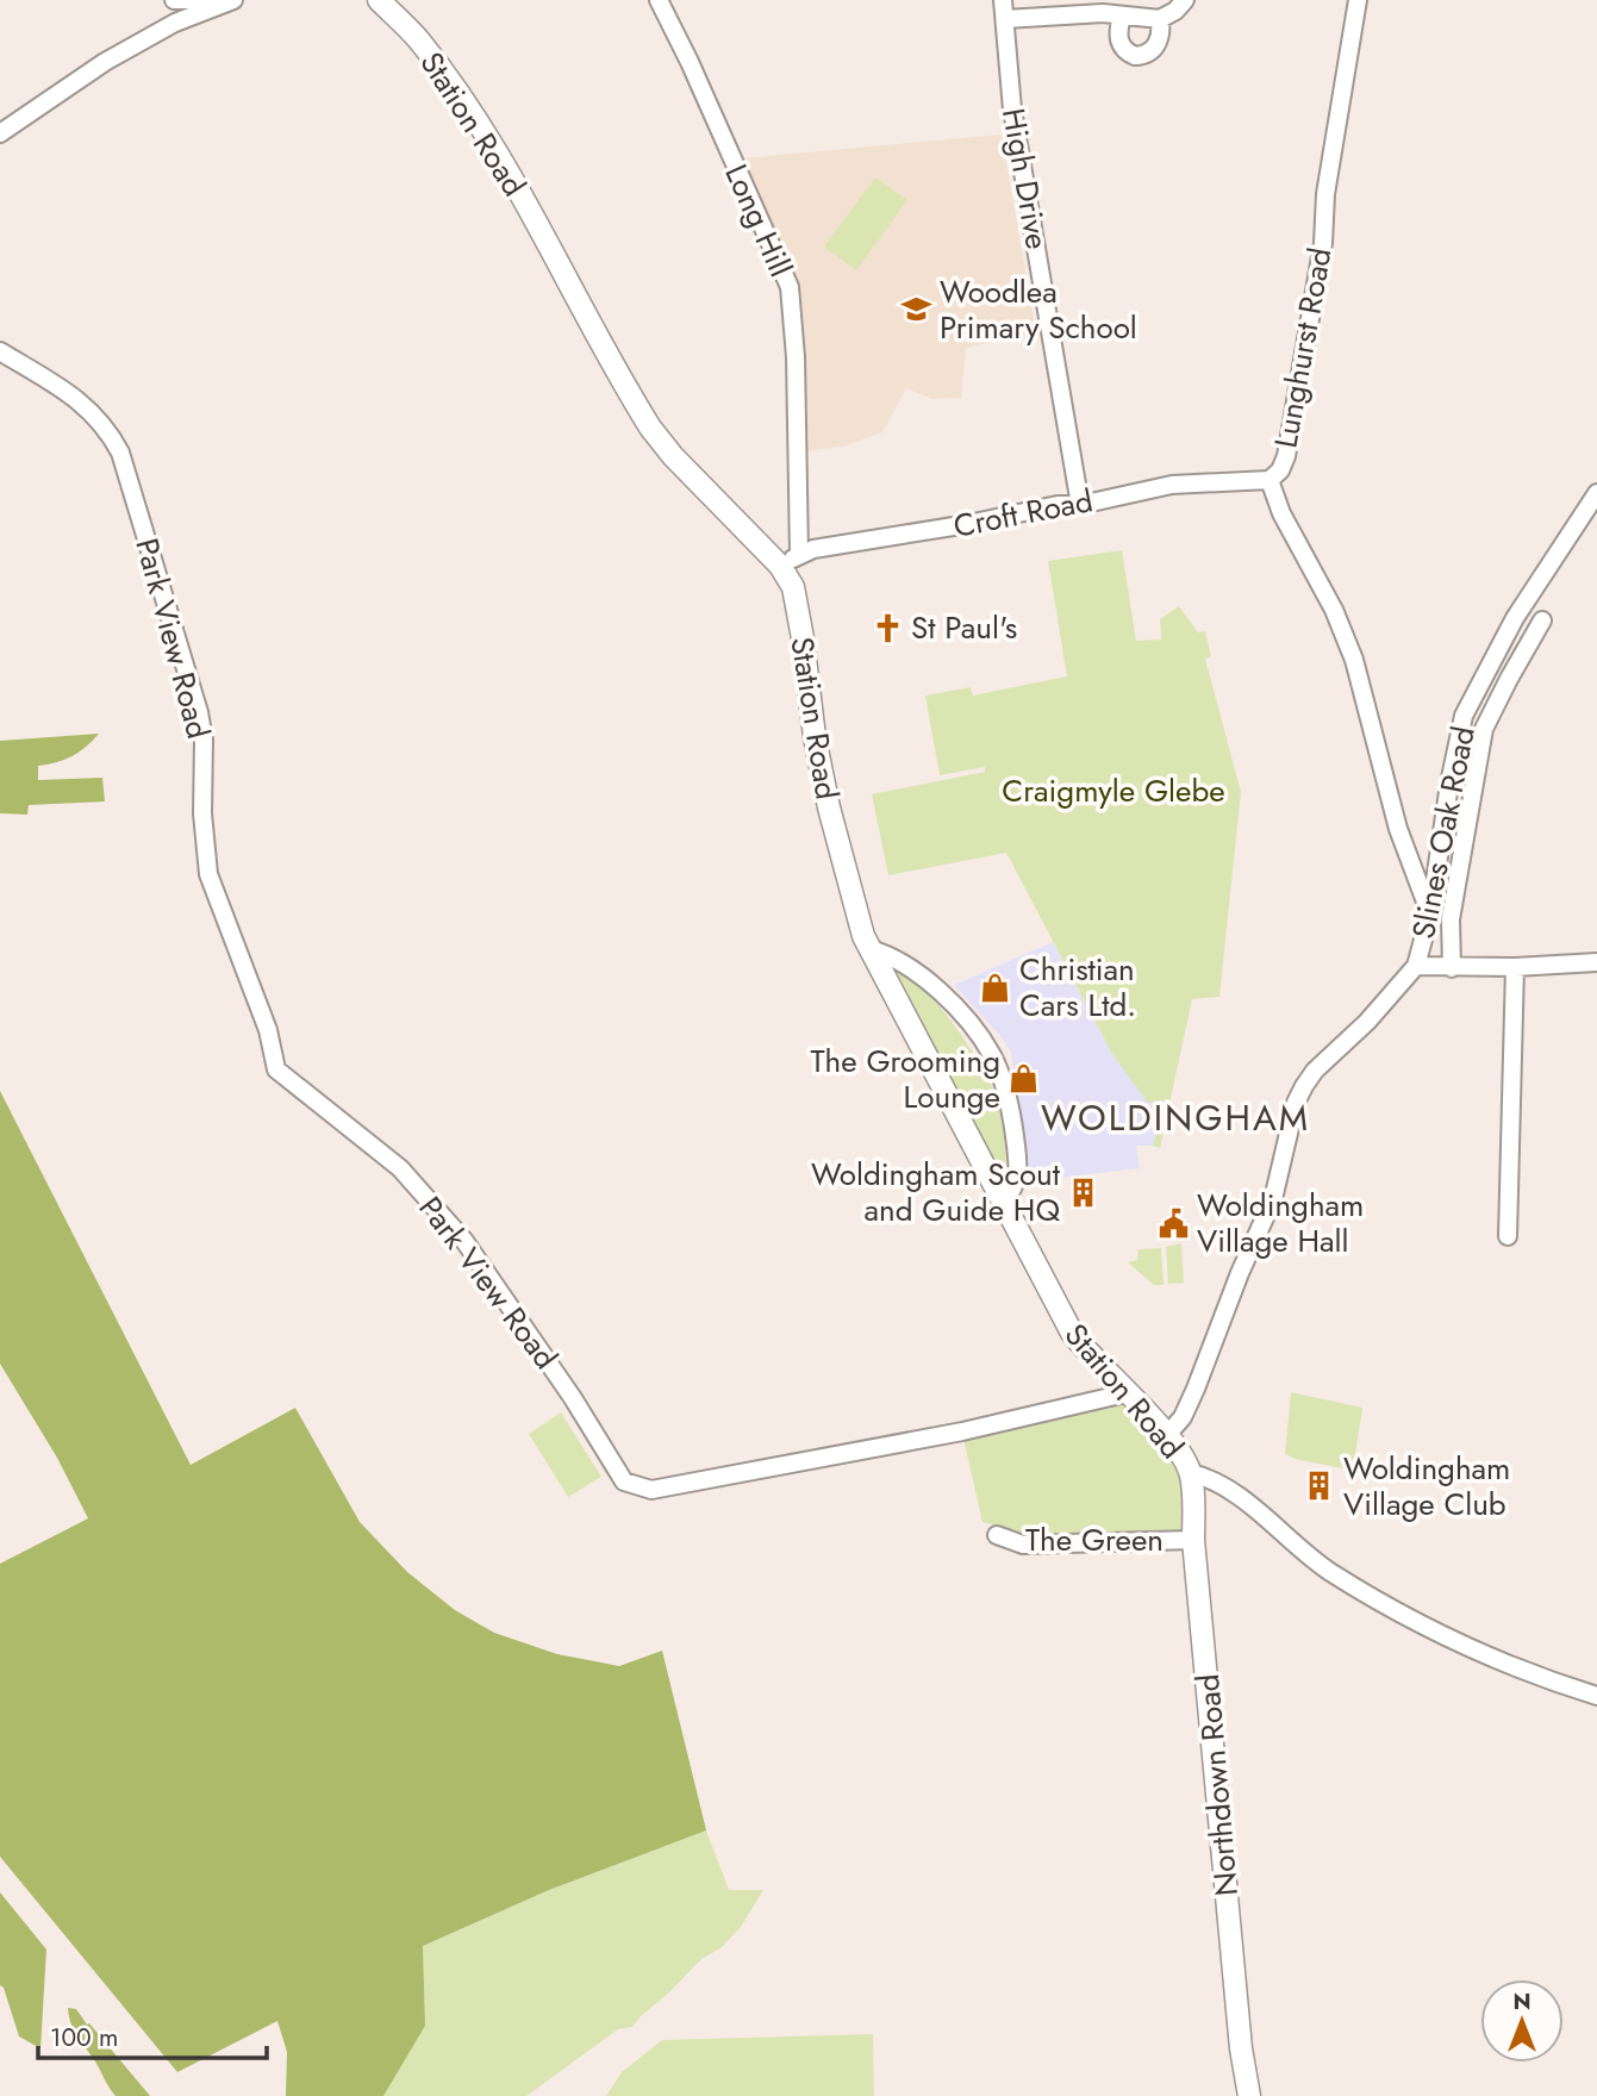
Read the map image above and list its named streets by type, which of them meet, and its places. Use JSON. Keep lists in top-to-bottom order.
{
  "streets": {
    "street": [
      "Station Road",
      "High Drive",
      "Long Hill",
      "Lunghurst Road",
      "Croft Road",
      "Park View Road",
      "Slines Oak Road",
      "The Green",
      "Northdown Road"
    ]
  },
  "crossings": [
    ["Station Road", "Long Hill"],
    ["Station Road", "Croft Road"],
    ["Station Road", "Park View Road"],
    ["Station Road", "Slines Oak Road"],
    ["Station Road", "Northdown Road"],
    ["High Drive", "Croft Road"],
    ["Long Hill", "Croft Road"],
    ["Lunghurst Road", "Croft Road"],
    ["Lunghurst Road", "Slines Oak Road"],
    ["The Green", "Northdown Road"]
  ],
  "districts": ["WOLDINGHAM"],
  "parks": ["Craigmyle Glebe"],
  "places": {
    "school or university": ["Woodlea Primary School"],
    "church": ["St Paul's"],
    "shop": ["Christian Cars Ltd.", "The Grooming Lounge"],
    "building": ["Woldingham Scout and Guide HQ", "Woldingham Village Club"],
    "public building": ["Woldingham Village Hall"]
  },
  "scale_bar": "100 m",
  "north": "top"
}
